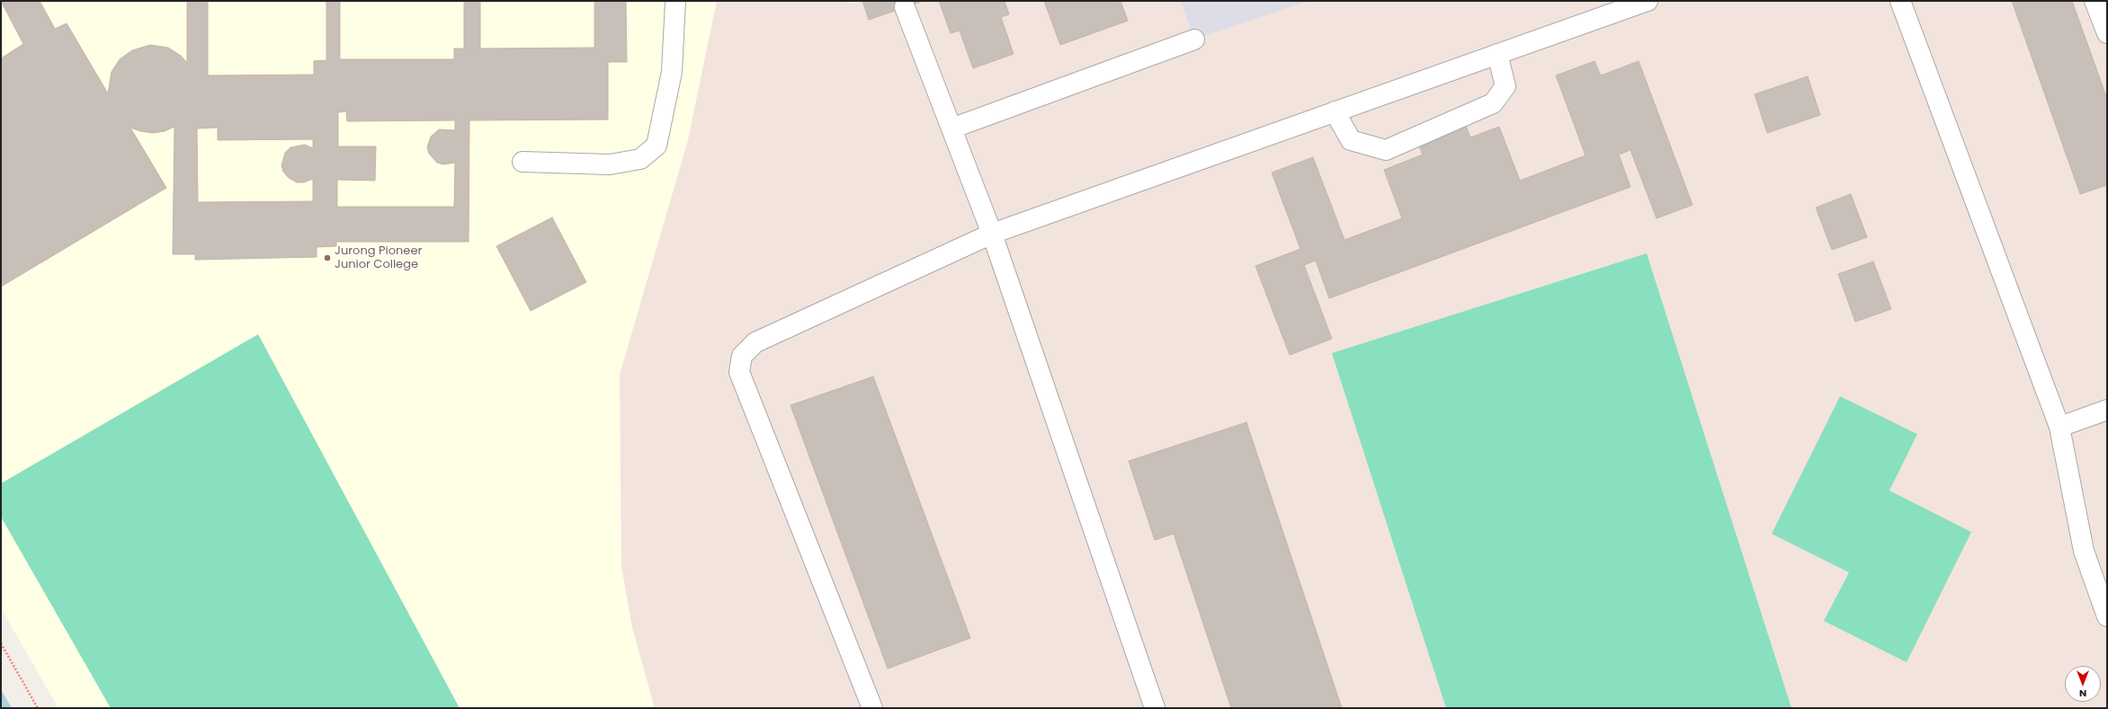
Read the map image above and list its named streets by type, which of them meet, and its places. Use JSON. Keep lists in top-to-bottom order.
{
  "places": ["Jurong Pioneer Junior College"],
  "north": "bottom"
}
